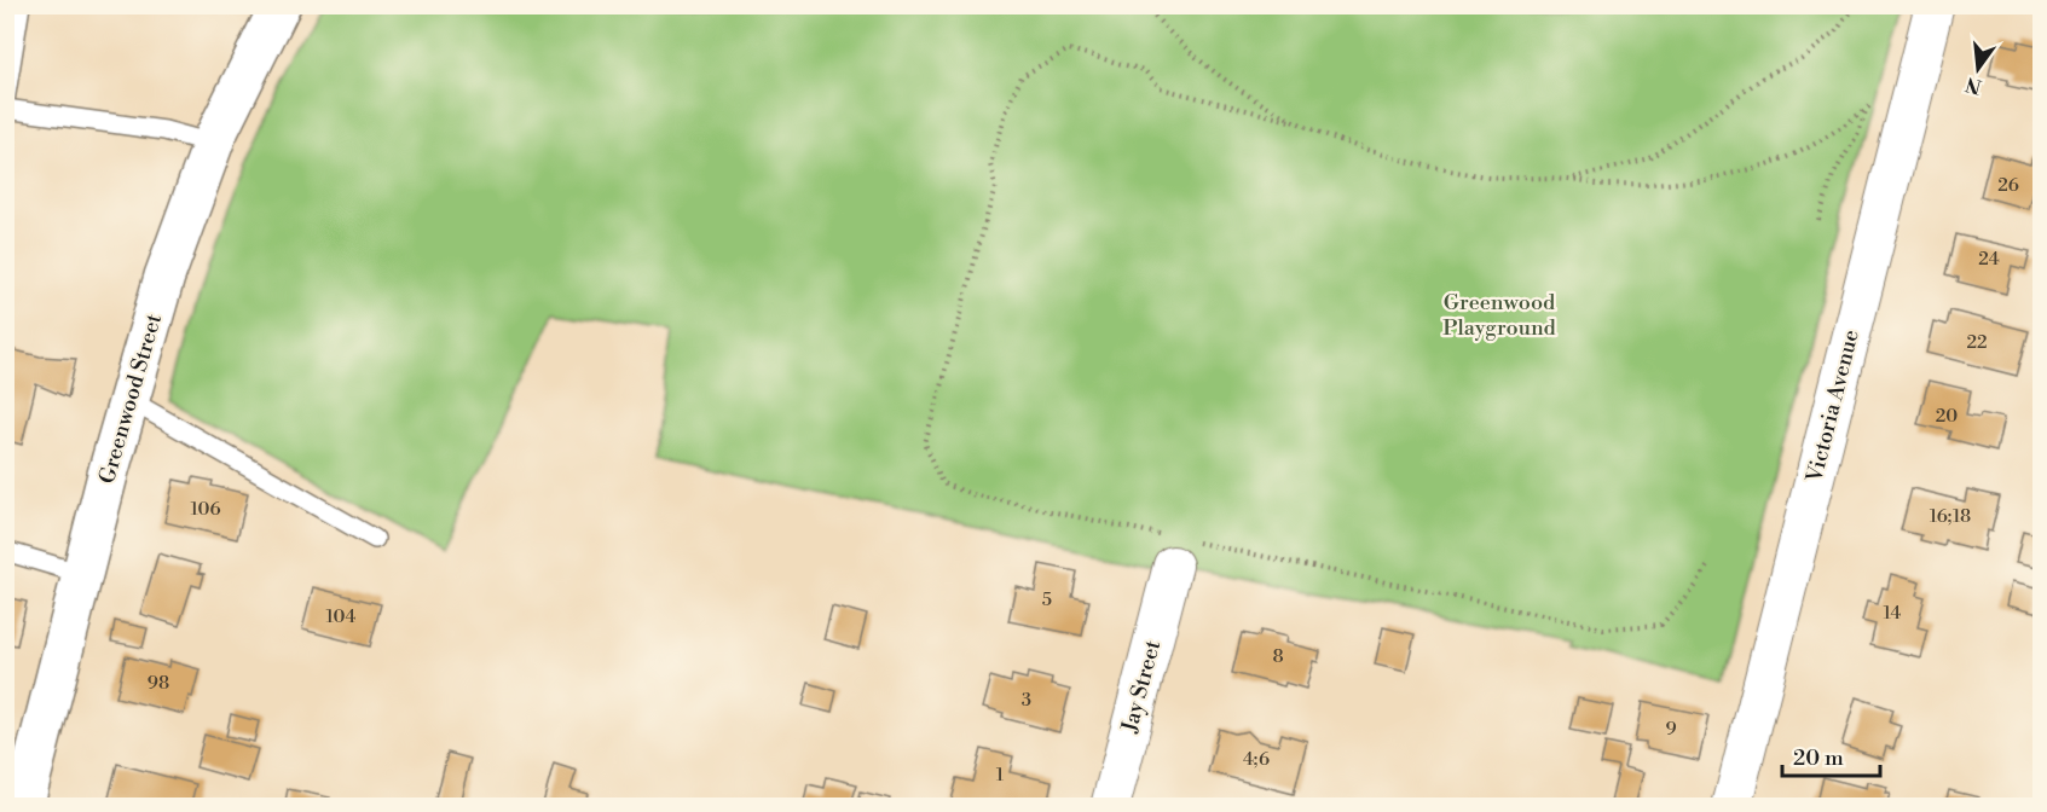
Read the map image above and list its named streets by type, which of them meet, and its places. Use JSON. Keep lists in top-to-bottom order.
{
  "streets": {
    "main road": ["Greenwood Street"],
    "street": ["Victoria Avenue", "Jay Street"]
  },
  "parks": ["Greenwood Playground"],
  "house_numbers": [
    "26",
    "24",
    "22",
    "20",
    "106",
    "16;18",
    "5",
    "14",
    "104",
    "8",
    "98",
    "3",
    "9",
    "4;6",
    "1"
  ],
  "scale_bar": "20 m",
  "north": "bottom"
}
